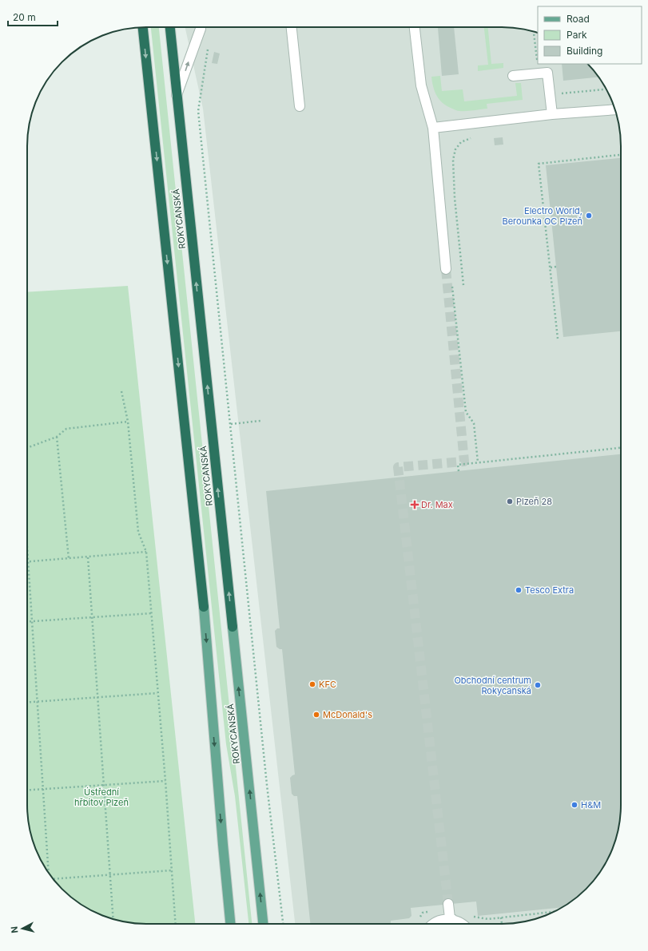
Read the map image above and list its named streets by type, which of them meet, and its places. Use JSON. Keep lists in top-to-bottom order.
{
  "streets": {
    "highway": ["ROKYCANSKÁ"]
  },
  "parks": ["Ústřední hřbitov Plzeň"],
  "places": {
    "other": [
      "Electro World, Berounka OC Plzeň",
      "Plzeň 28",
      "Tesco Extra",
      "KFC",
      "Obchodní centrum Rokycanská",
      "McDonald's",
      "H&M"
    ],
    "health": ["Dr. Max"]
  },
  "legend": ["Road", "Park", "Building"],
  "scale_bar": "20 m",
  "north": "left"
}
